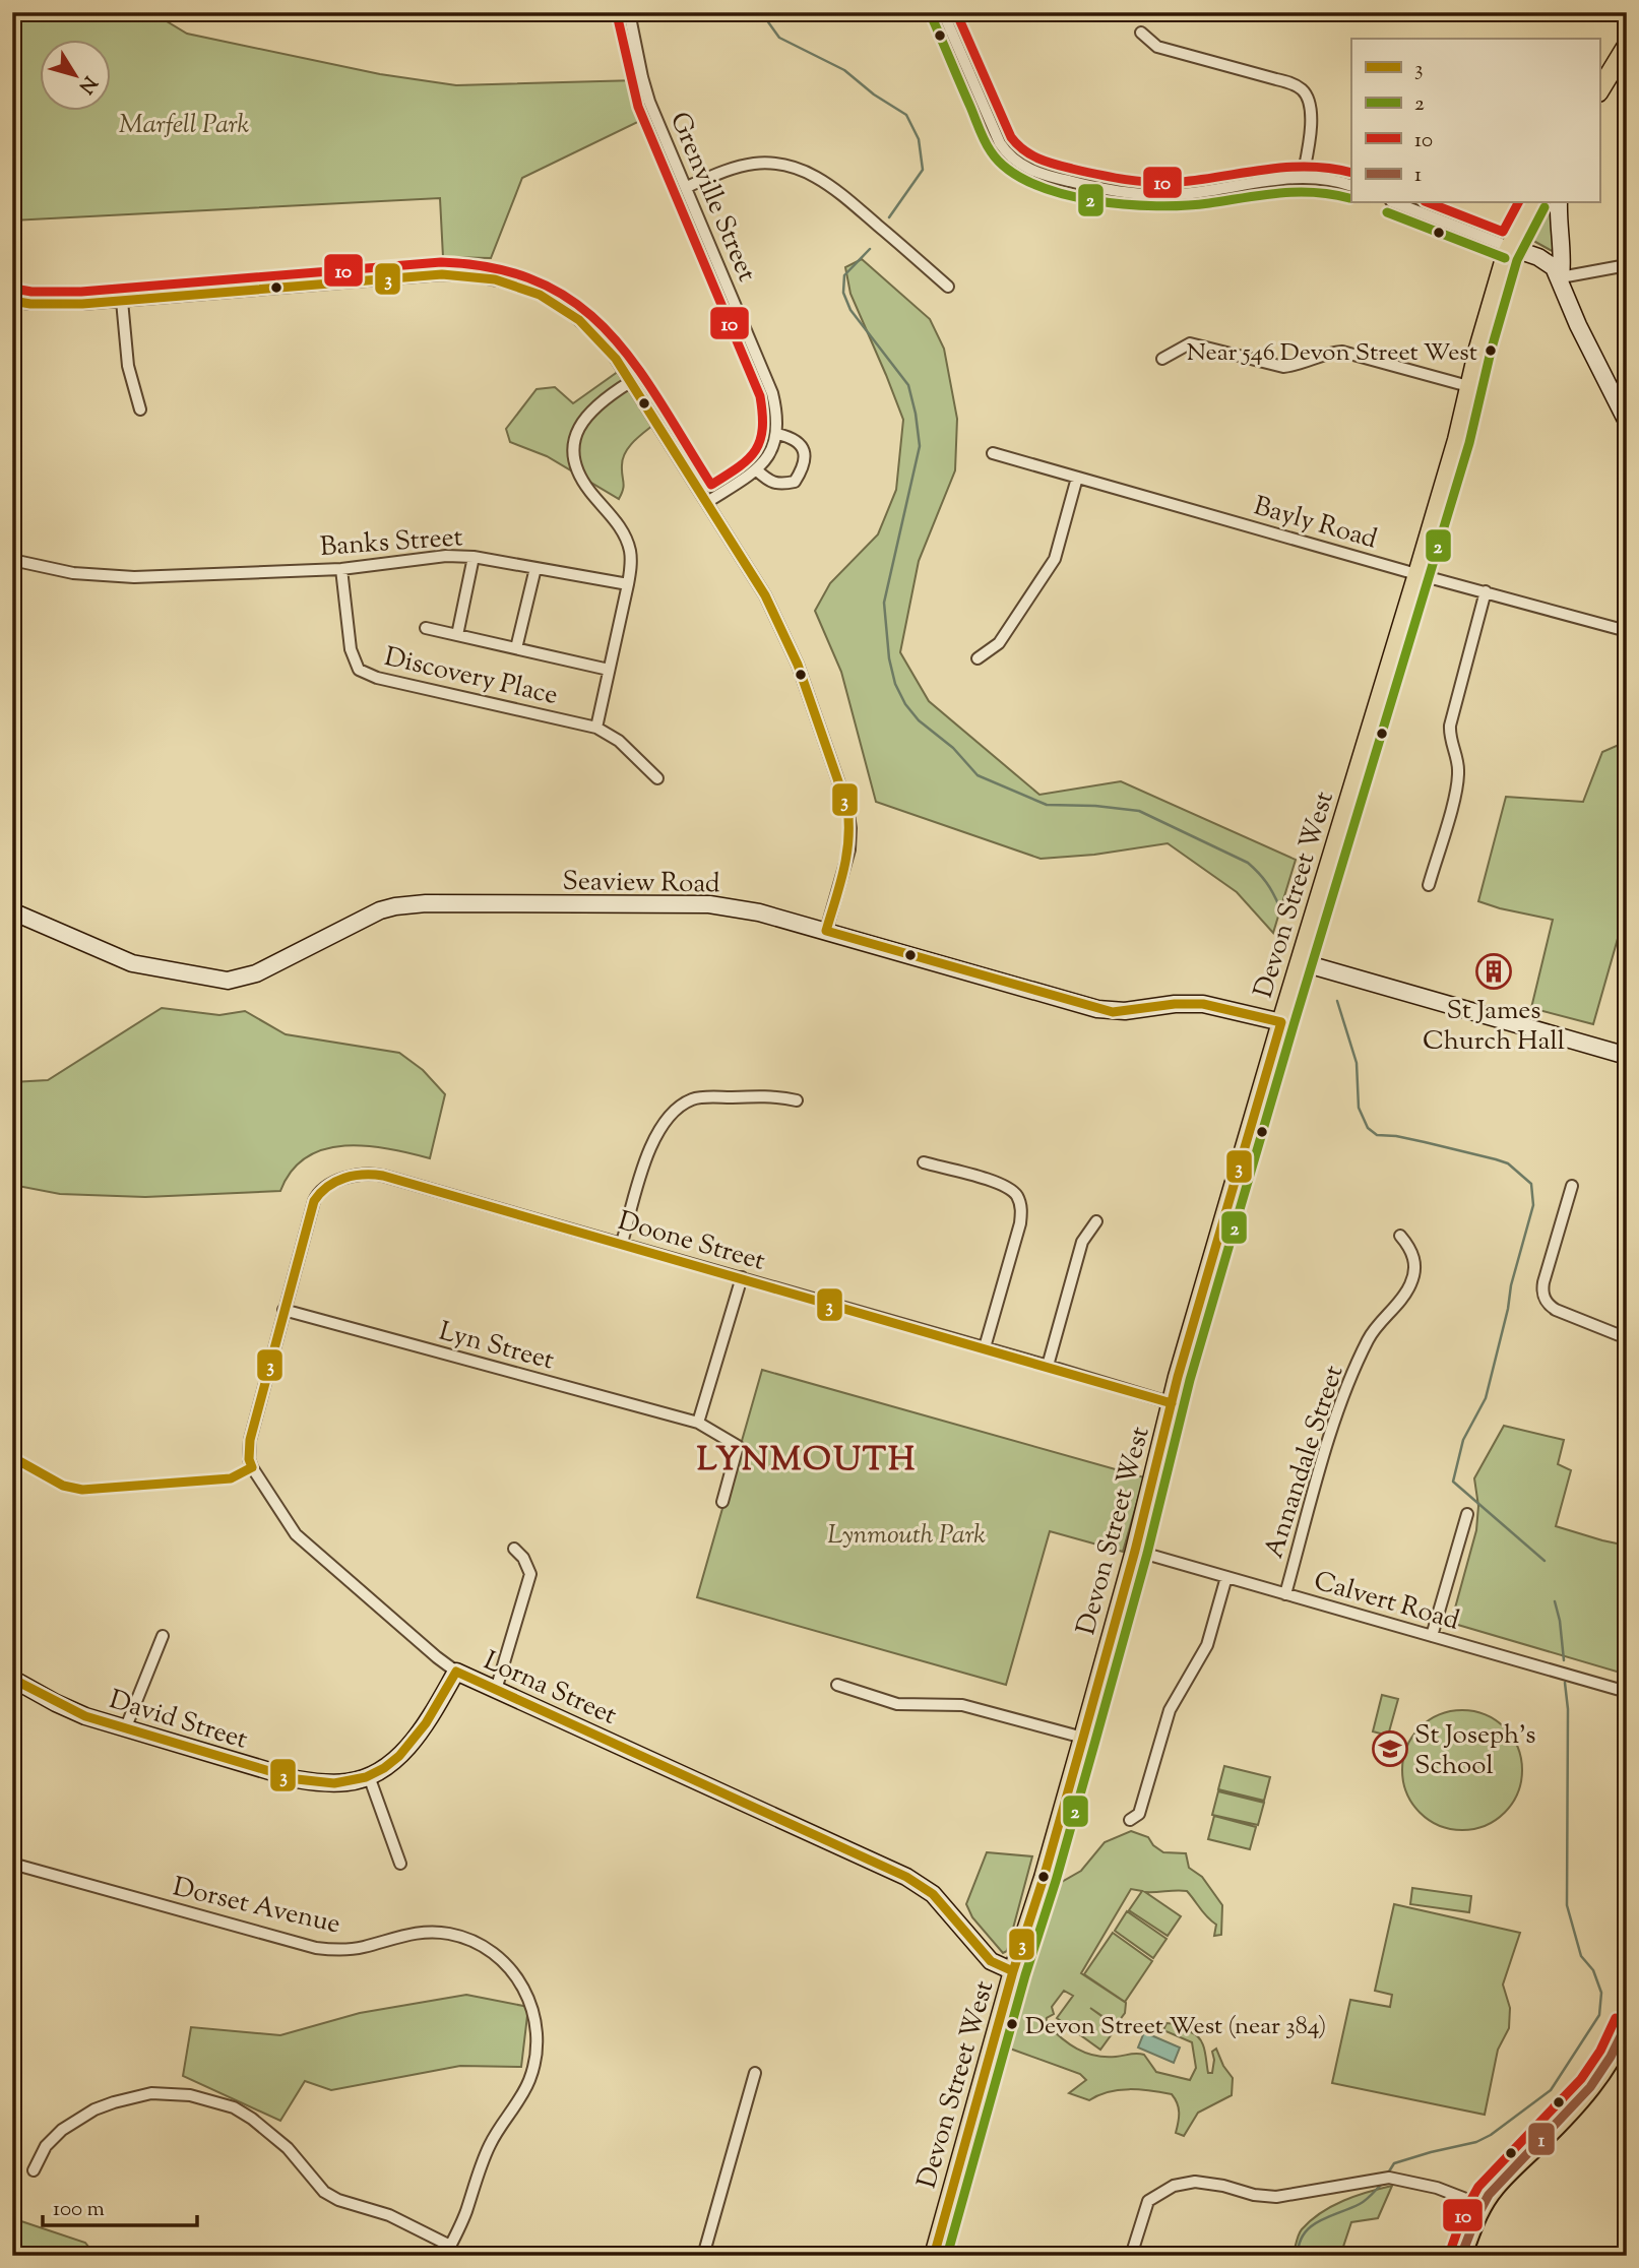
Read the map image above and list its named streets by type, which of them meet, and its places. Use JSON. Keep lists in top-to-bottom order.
{
  "streets": {
    "main road": ["Devon Street West"],
    "street": [
      "Grenville Street",
      "Bayly Road",
      "Banks Street",
      "Discovery Place",
      "Seaview Road",
      "Doone Street",
      "Lyn Street",
      "Annandale Street",
      "Calvert Road",
      "Lorna Street",
      "David Street",
      "Dorset Avenue"
    ]
  },
  "crossings": [
    ["Bayly Road", "Devon Street West"],
    ["Banks Street", "Discovery Place"],
    ["Seaview Road", "Devon Street West"],
    ["Devon Street West", "Doone Street"],
    ["Devon Street West", "Calvert Road"],
    ["Devon Street West", "Lorna Street"],
    ["Doone Street", "Lyn Street"],
    ["Doone Street", "Lorna Street"],
    ["Lyn Street", "Lorna Street"],
    ["Annandale Street", "Calvert Road"],
    ["Lorna Street", "David Street"]
  ],
  "districts": ["LYNMOUTH"],
  "parks": ["Marfell Park", "Lynmouth Park"],
  "places": {
    "other": ["Near 546 Devon Street West", "Devon Street West (near 384)"],
    "building": ["St James Church Hall"],
    "school or university": ["St Joseph's School"]
  },
  "lines": [
    "transit line 10",
    "transit line 2",
    "transit line 3",
    "transit line 1"
  ],
  "legend": [
    "3",
    "2",
    "10",
    "1"
  ],
  "scale_bar": "100 m",
  "north": "bottom right"
}
